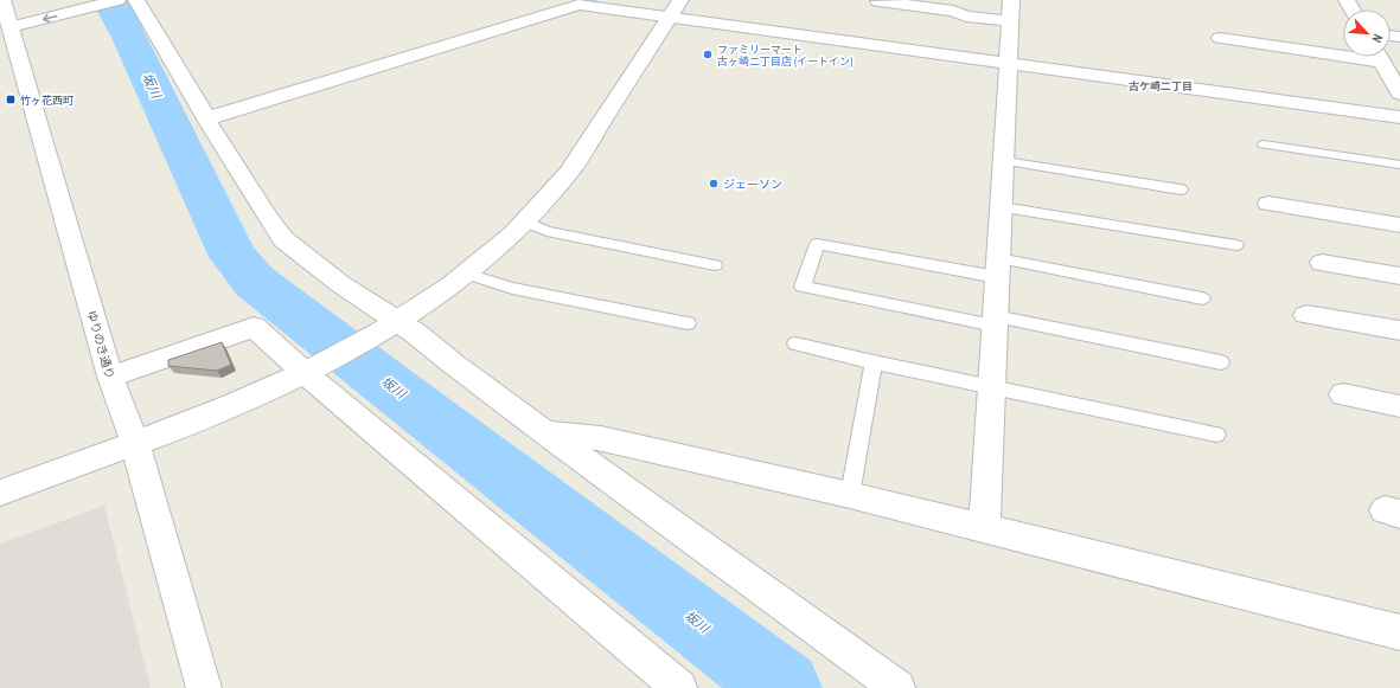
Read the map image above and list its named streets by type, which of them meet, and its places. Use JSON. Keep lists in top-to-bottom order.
{
  "streets": {
    "street": ["ゆりのき通り"]
  },
  "districts": ["古ケ崎二丁目"],
  "water": ["坂川"],
  "places": {
    "other": ["ファミリーマート 古ヶ崎二丁目店 (イートイン)", "ジェーソン"],
    "transit": ["竹ヶ花西町"]
  },
  "north": "bottom right"
}
